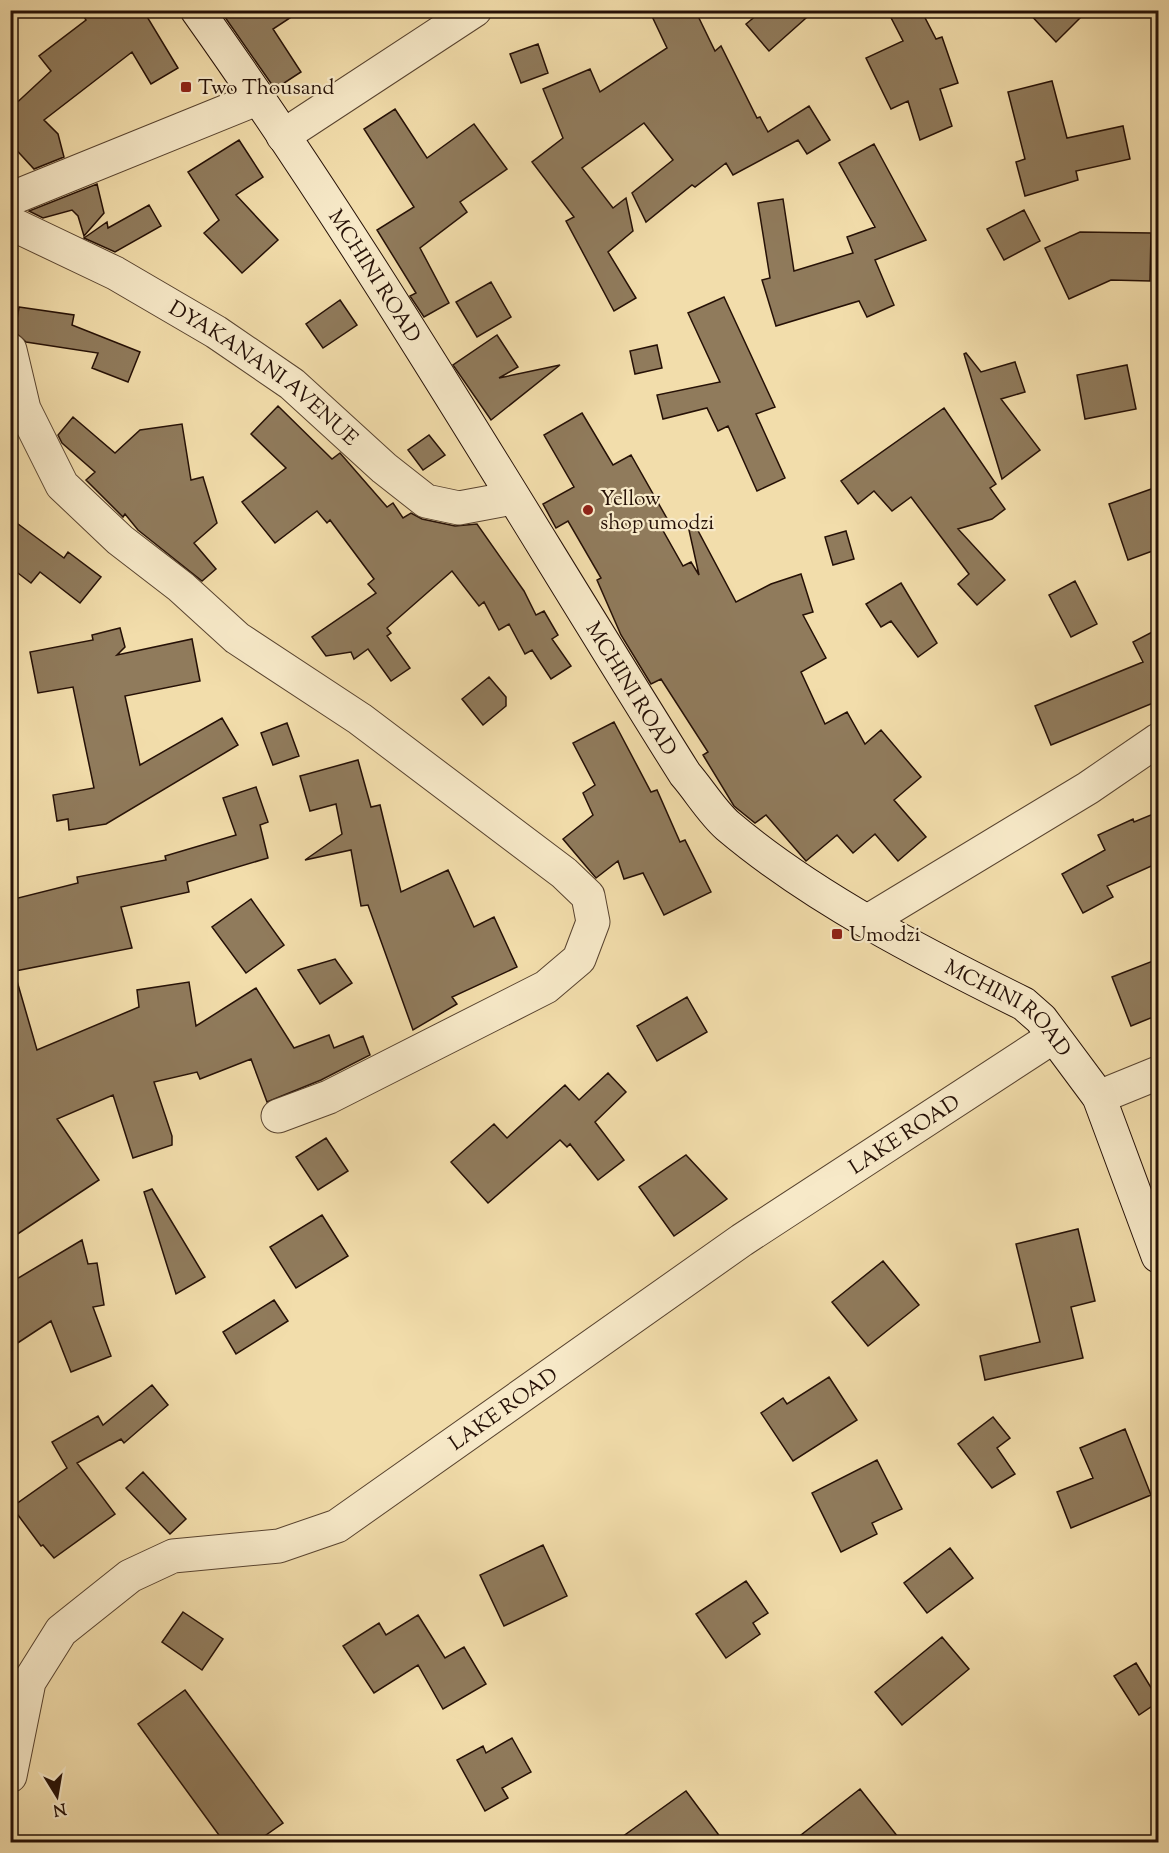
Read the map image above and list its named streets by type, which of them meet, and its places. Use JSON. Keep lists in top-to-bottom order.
{
  "streets": {
    "street": ["MCHINI ROAD", "DYAKANANI AVENUE", "LAKE ROAD"]
  },
  "crossings": [
    ["MCHINI ROAD", "DYAKANANI AVENUE"],
    ["MCHINI ROAD", "LAKE ROAD"]
  ],
  "places": {
    "transit": ["Two Thousand", "Umodzi"],
    "other": ["Yellow shop umodzi"]
  },
  "north": "bottom"
}
